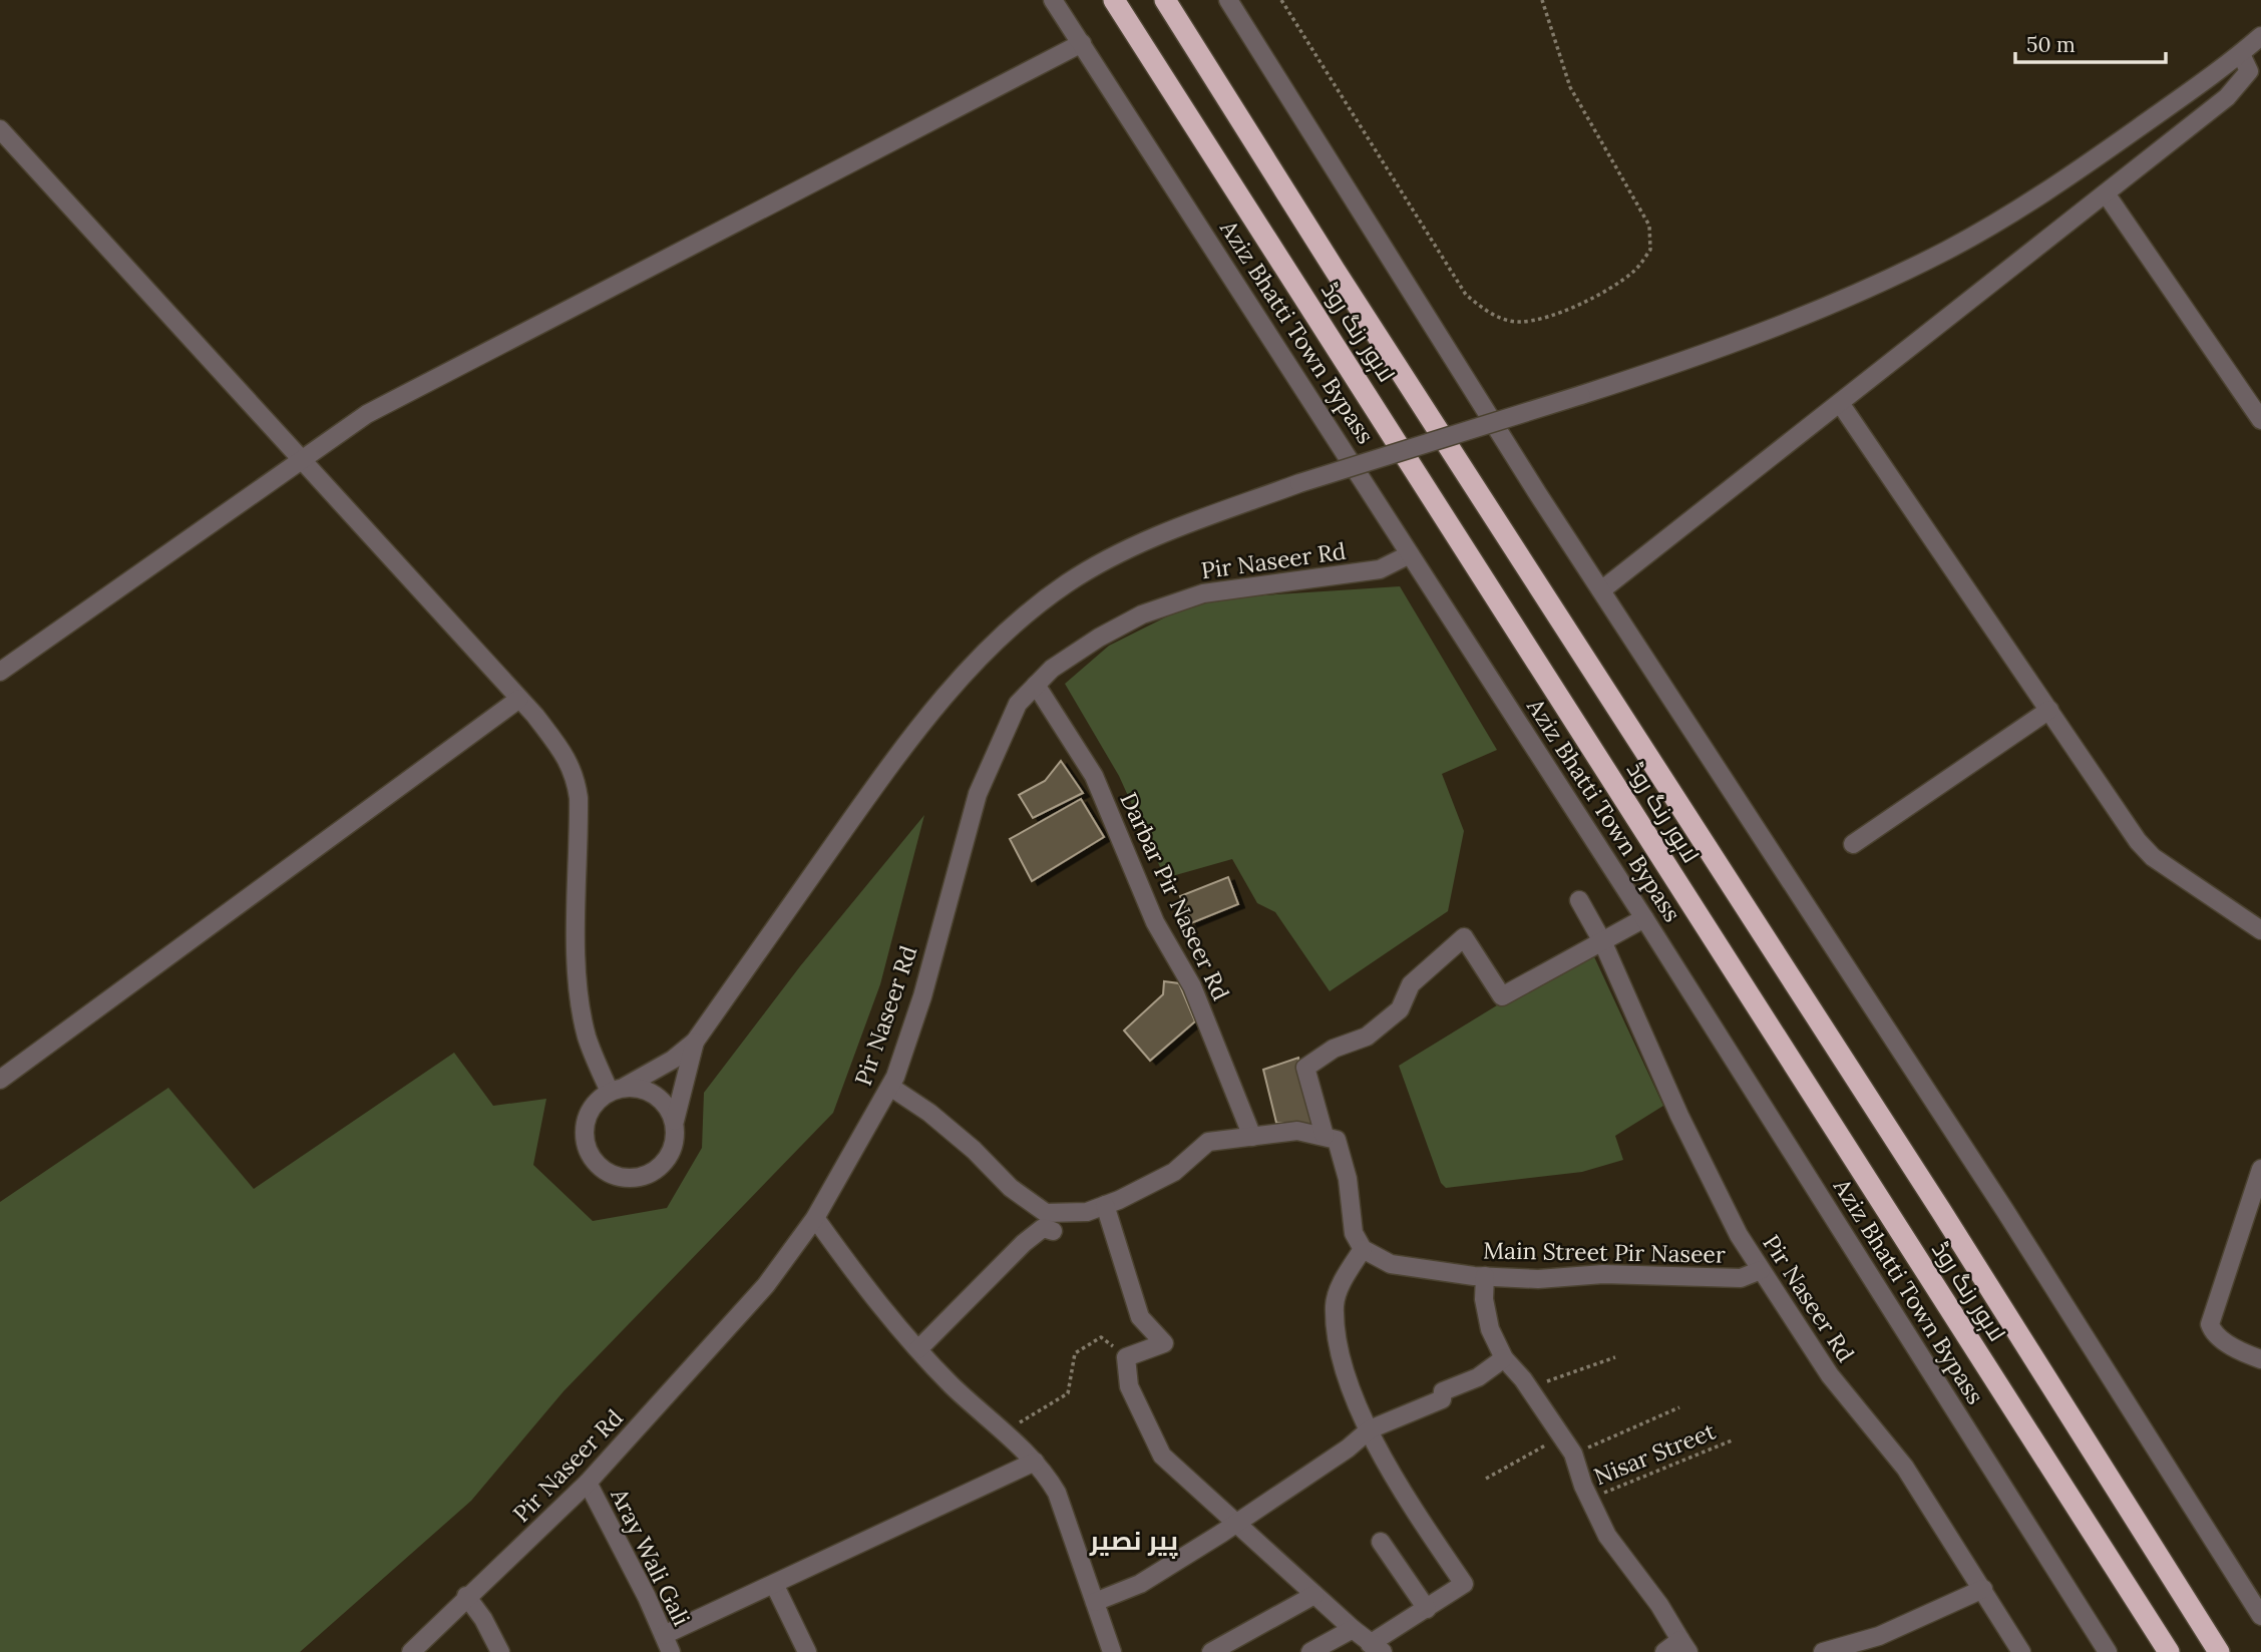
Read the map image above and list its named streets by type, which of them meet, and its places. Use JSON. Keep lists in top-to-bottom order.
{
  "streets": {
    "highway": ["لاہور رنگ روڈ"],
    "street": [
      "Aziz Bhatti Town Bypass",
      "Pir Naseer Rd",
      "Darbar Pir Naseer Rd",
      "Main Street Pir Naseer",
      "Aray Wali Gali"
    ],
    "path": ["Nisar Street"]
  },
  "crossings": [
    ["Aziz Bhatti Town Bypass", "Pir Naseer Rd"],
    ["Pir Naseer Rd", "Darbar Pir Naseer Rd"],
    ["Pir Naseer Rd", "Main Street Pir Naseer"],
    ["Pir Naseer Rd", "Aray Wali Gali"]
  ],
  "districts": ["پیر نصیر"],
  "scale_bar": "50 m"
}
